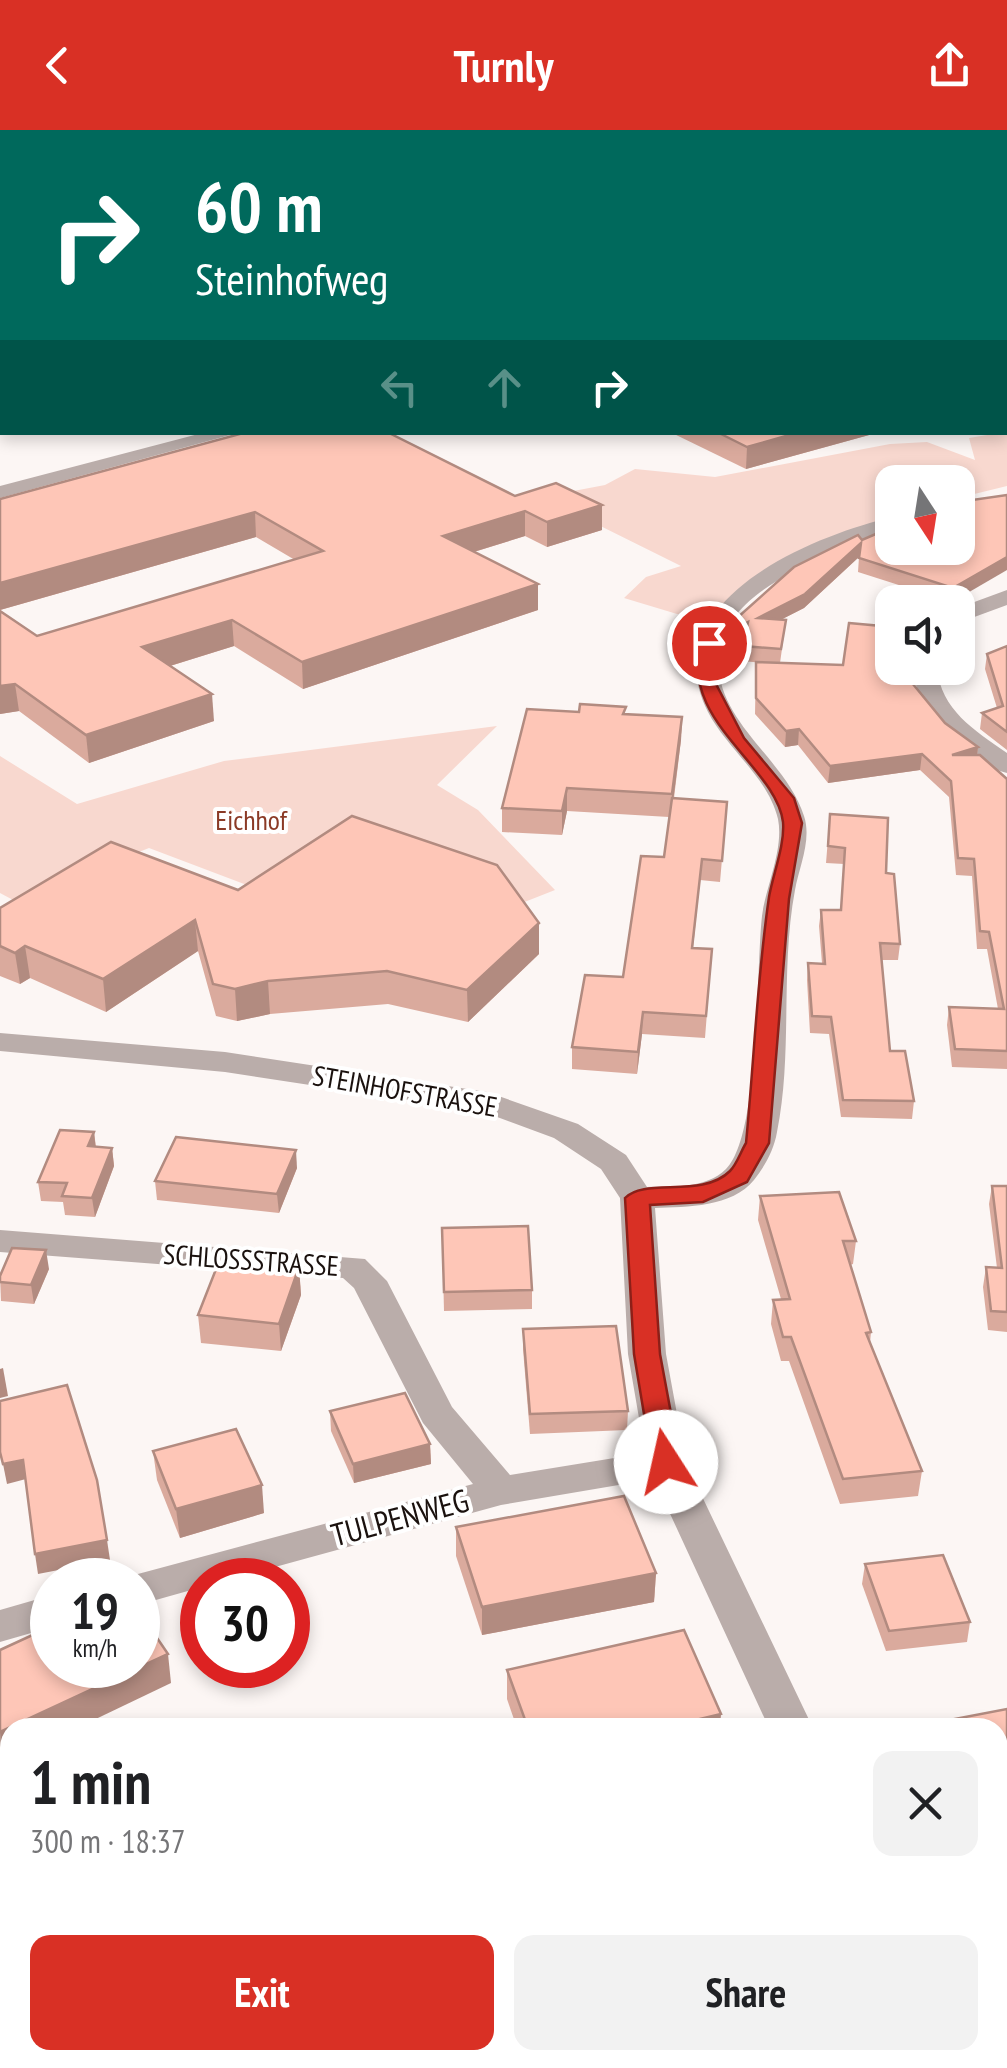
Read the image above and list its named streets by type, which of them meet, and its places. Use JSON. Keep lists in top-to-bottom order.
{
  "streets": {
    "street": ["STEINHOFSTRASSE", "SCHLOSSSTRASSE", "TULPENWEG"]
  },
  "crossings": [
    ["SCHLOSSSTRASSE", "TULPENWEG"]
  ],
  "parks": ["Eichhof"],
  "north": "bottom",
  "page": {
    "header": "Turnly",
    "turn": ["60 m", "Steinhofweg"],
    "speed": "19 km/h",
    "limit": "30",
    "heading": ["1 min", "300 m · 18:37"],
    "buttons": ["Exit", "Share"]
  }
}
